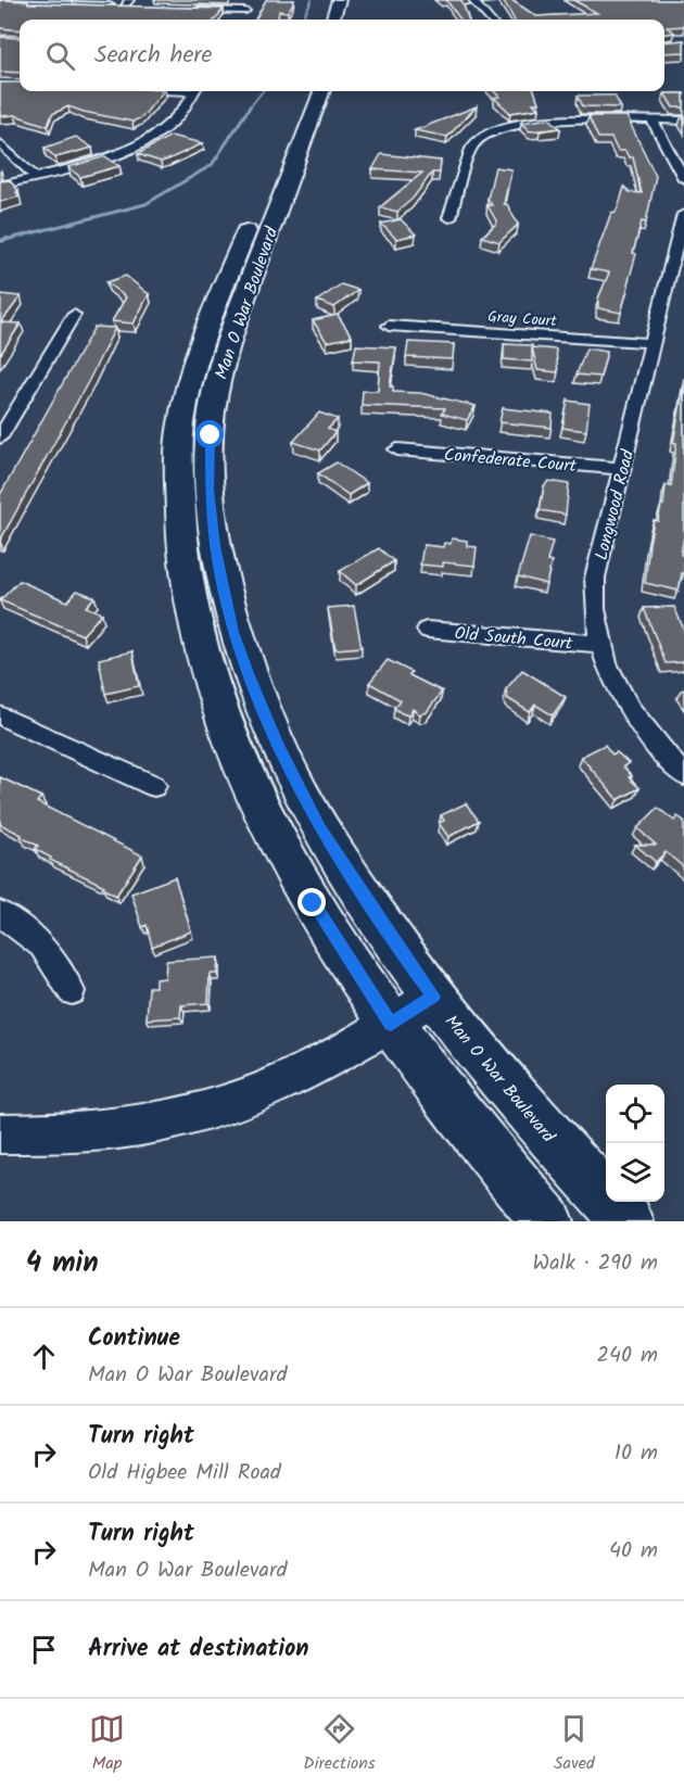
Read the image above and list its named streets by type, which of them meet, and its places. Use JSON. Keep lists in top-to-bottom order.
{
  "streets": {
    "main road": ["Man O War Boulevard"],
    "street": [
      "Gray Court",
      "Confederate Court",
      "Longwood Road",
      "Old South Court"
    ]
  },
  "crossings": [
    ["Gray Court", "Longwood Road"],
    ["Confederate Court", "Longwood Road"],
    ["Longwood Road", "Old South Court"]
  ],
  "page": {
    "search": "Search here",
    "heading": ["4 min", "Walk · 290 m"],
    "list": [
      ["Continue", "Man O War Boulevard", "240 m"],
      ["Turn right", "Old Higbee Mill Road", "10 m"],
      ["Turn right", "Man O War Boulevard", "40 m"],
      "Arrive at destination"
    ],
    "nav": ["Map", "Directions", "Saved"]
  }
}
